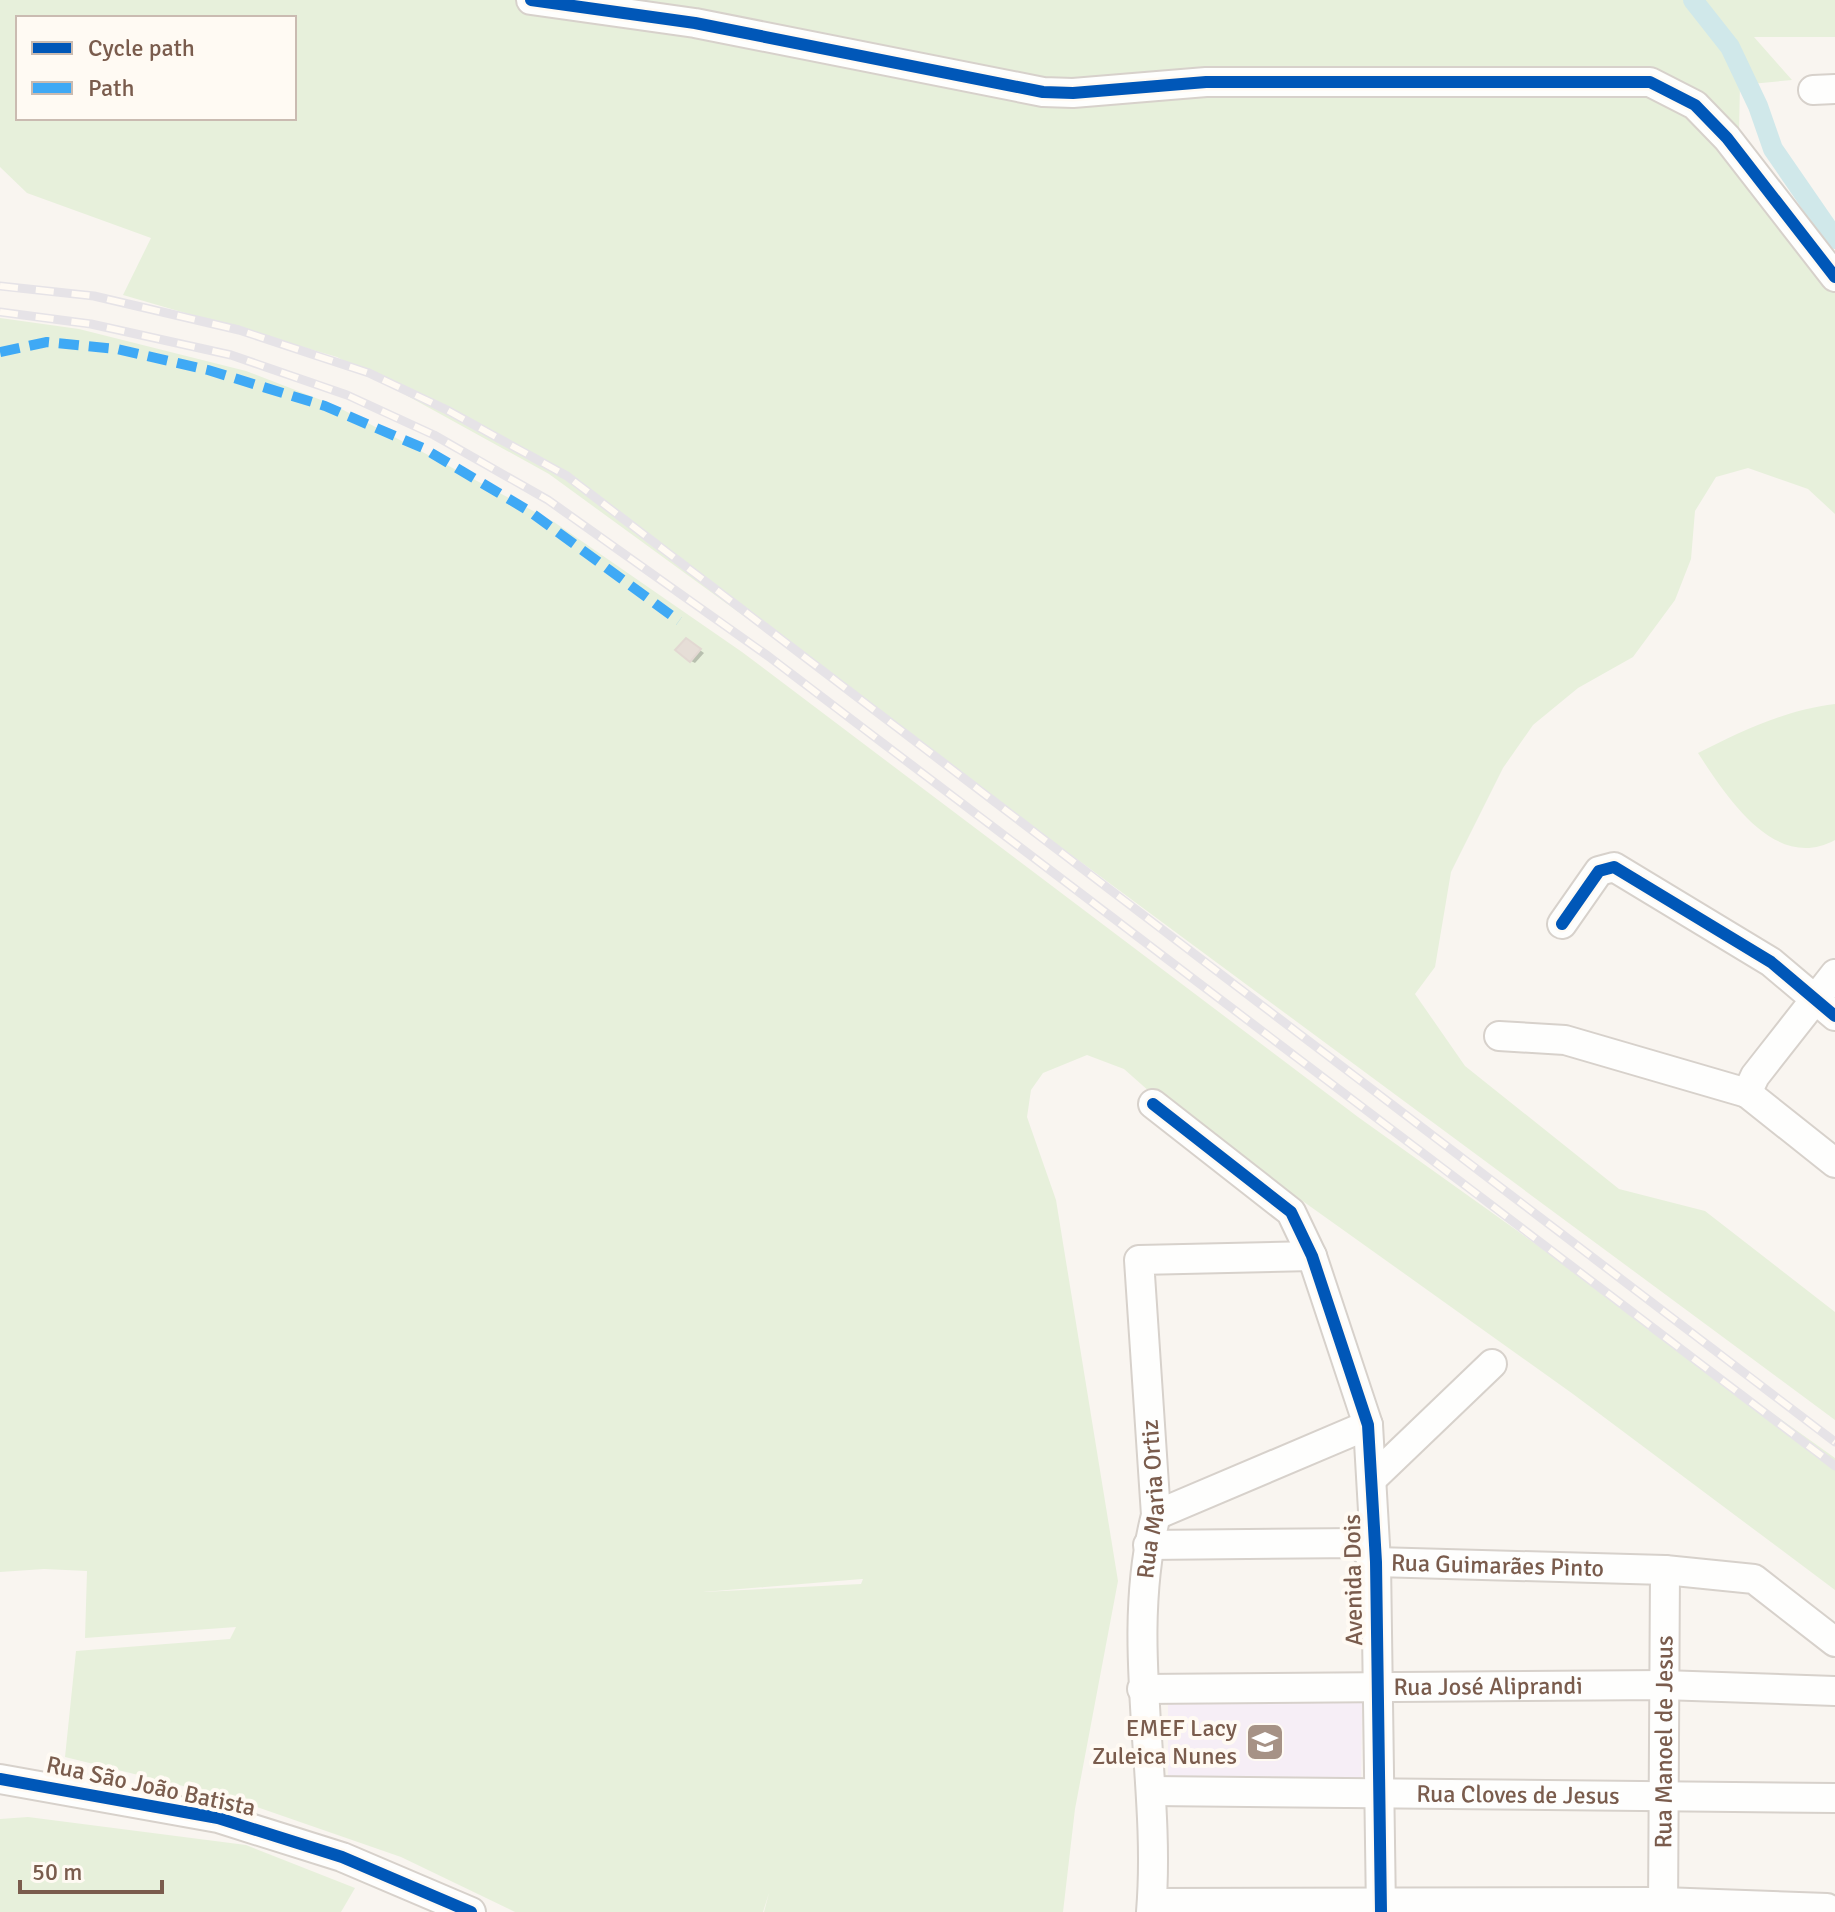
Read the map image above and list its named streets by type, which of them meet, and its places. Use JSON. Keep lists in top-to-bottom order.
{
  "streets": {
    "street": [
      "Rua Maria Ortiz",
      "Rua Guimarães Pinto",
      "Avenida Dois",
      "Rua José Aliprandi",
      "Rua Manoel de Jesus",
      "Rua São João Batista",
      "Rua Cloves de Jesus"
    ]
  },
  "crossings": [
    ["Rua Maria Ortiz", "Rua Guimarães Pinto"],
    ["Rua Maria Ortiz", "Avenida Dois"],
    ["Rua Maria Ortiz", "Rua José Aliprandi"],
    ["Rua Maria Ortiz", "Rua Cloves de Jesus"],
    ["Rua Guimarães Pinto", "Avenida Dois"],
    ["Rua Guimarães Pinto", "Rua Manoel de Jesus"],
    ["Avenida Dois", "Rua José Aliprandi"],
    ["Avenida Dois", "Rua Cloves de Jesus"],
    ["Rua José Aliprandi", "Rua Manoel de Jesus"],
    ["Rua Manoel de Jesus", "Rua Cloves de Jesus"]
  ],
  "places": {
    "school or university": ["EMEF Lacy Zuleica Nunes"]
  },
  "legend": ["Cycle path", "Path"],
  "scale_bar": "50 m"
}
